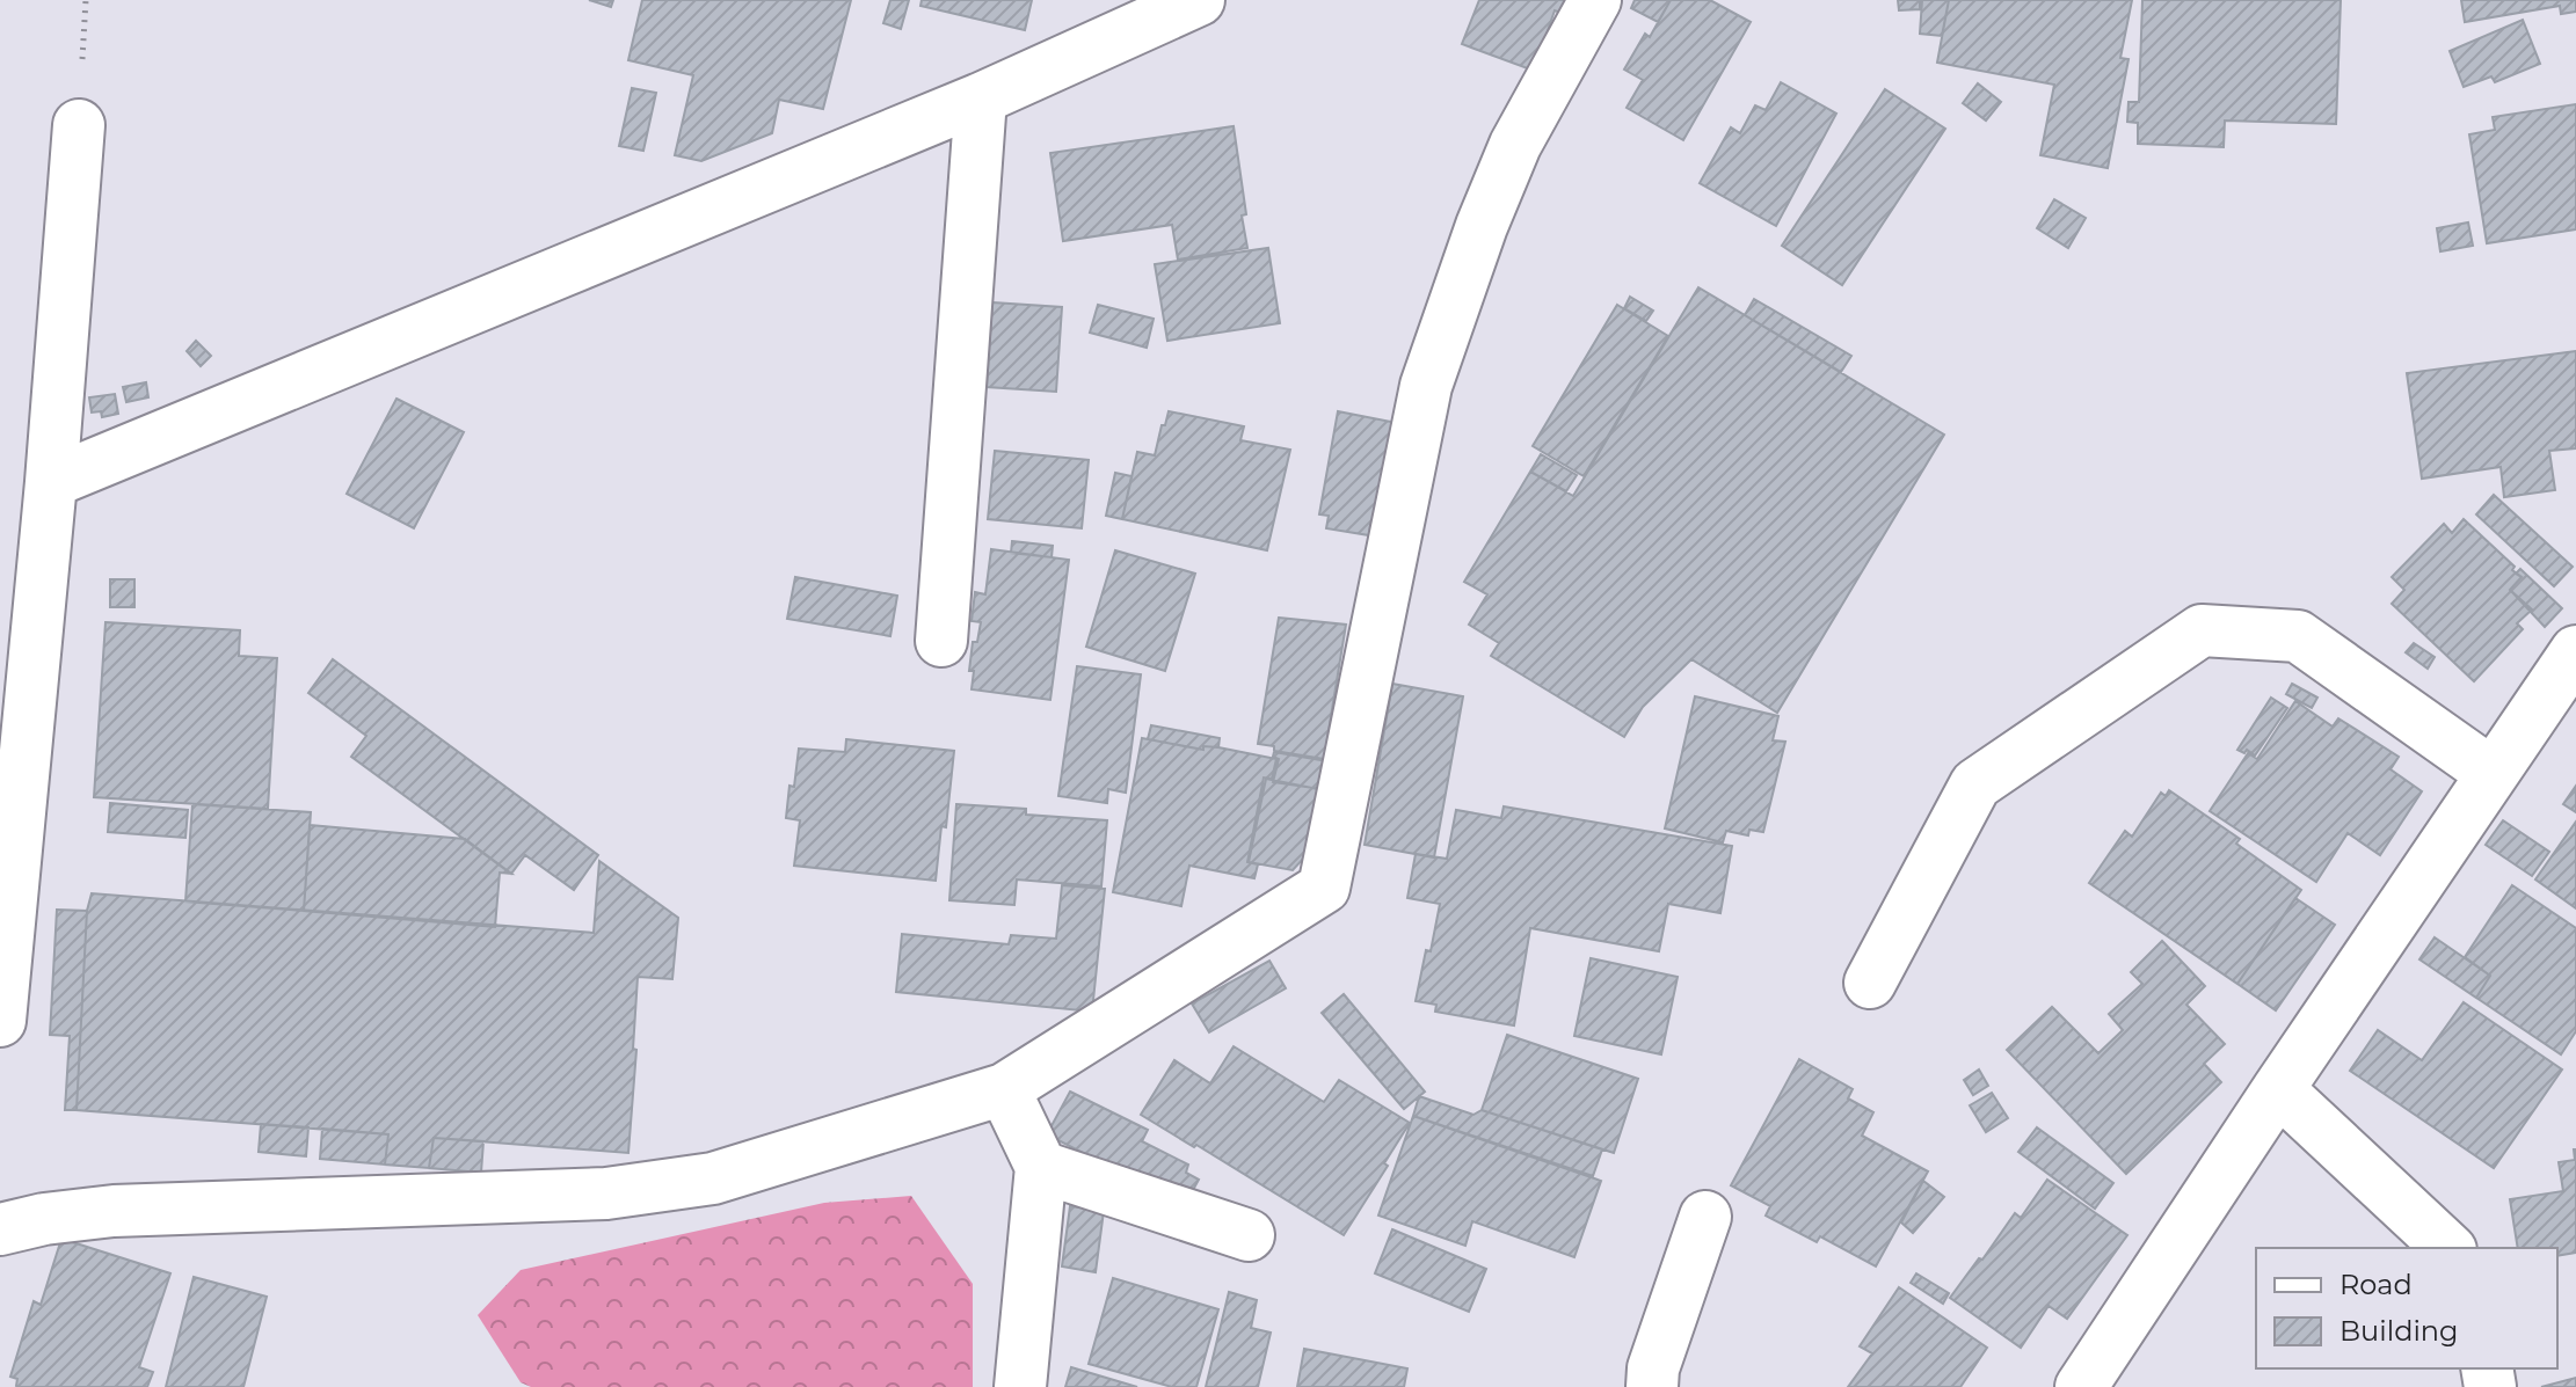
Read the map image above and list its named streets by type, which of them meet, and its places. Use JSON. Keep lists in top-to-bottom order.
{
  "legend": ["Road", "Building"]
}
